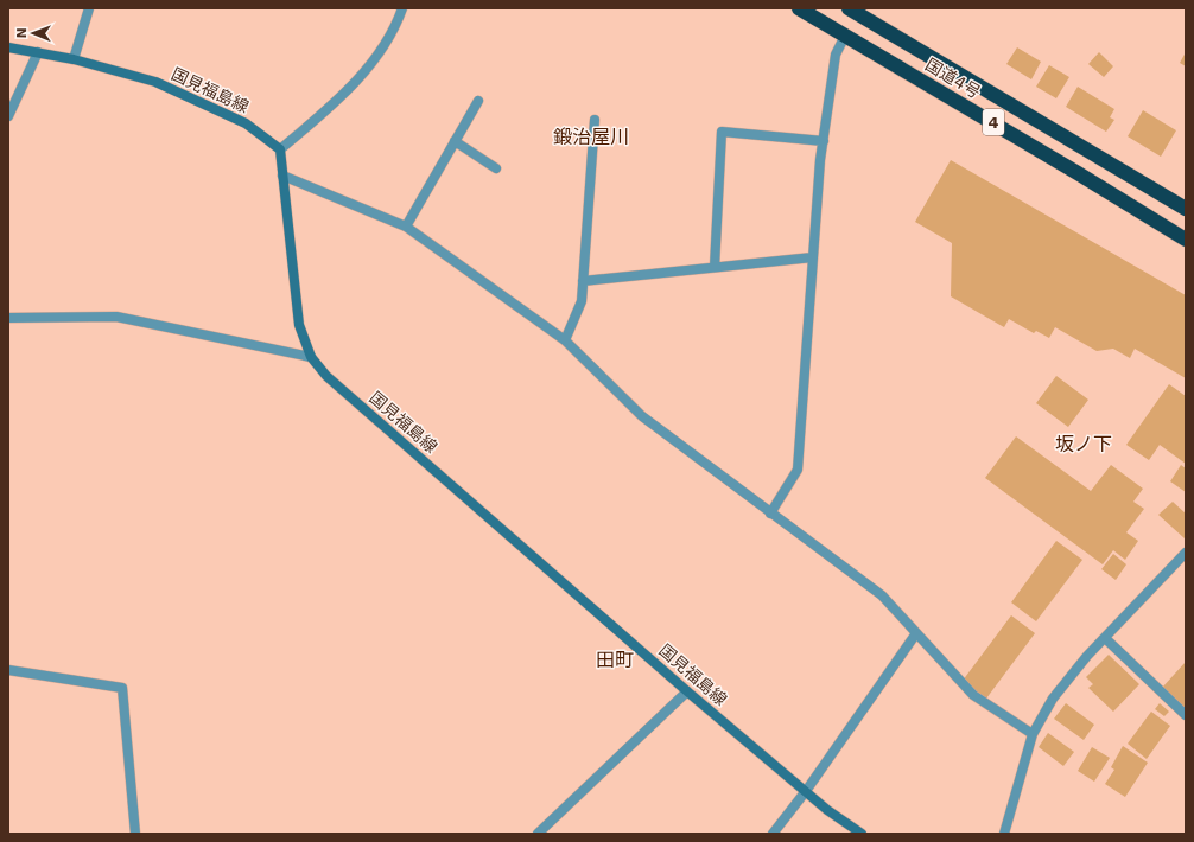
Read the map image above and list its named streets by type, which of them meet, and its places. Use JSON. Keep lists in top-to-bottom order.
{
  "streets": {
    "highway": ["国道4号", "4"],
    "main road": ["国見福島線"]
  },
  "districts": ["鍛治屋川", "坂ノ下", "田町"],
  "north": "left"
}
